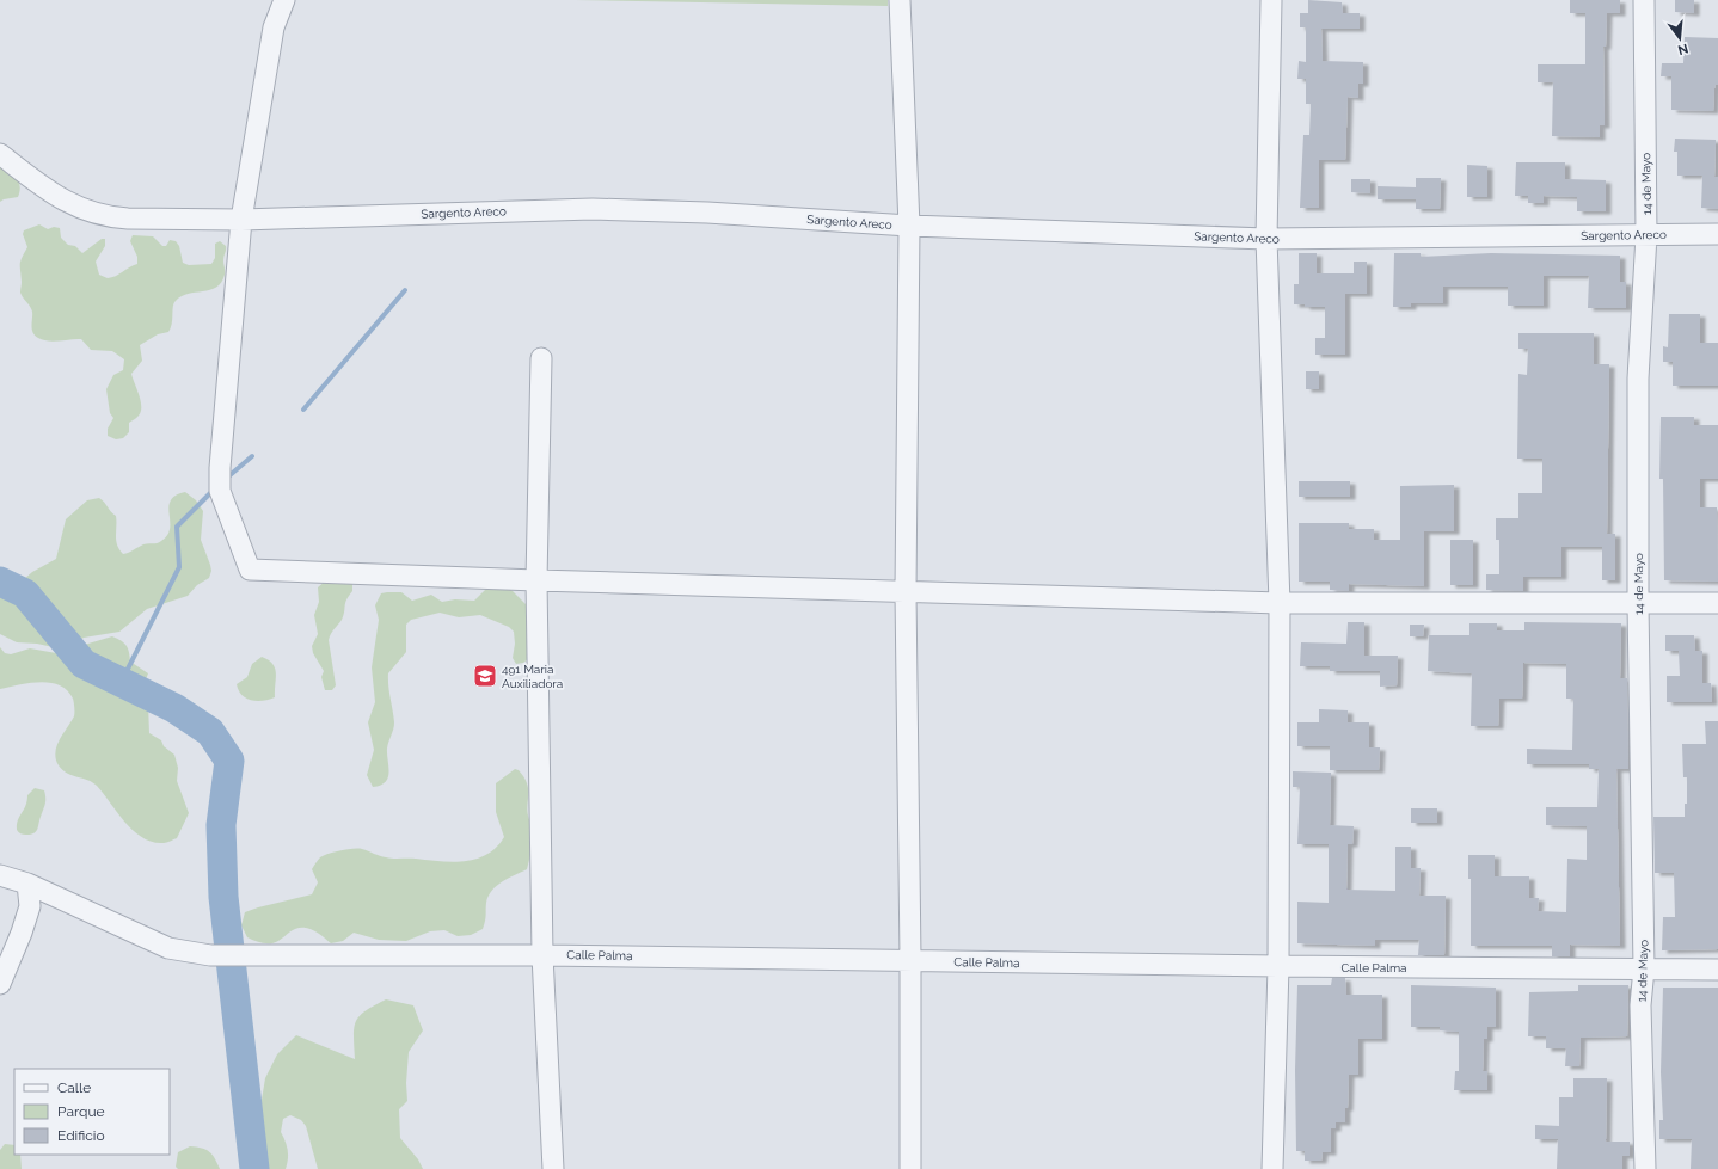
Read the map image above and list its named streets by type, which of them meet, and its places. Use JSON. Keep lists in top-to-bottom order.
{
  "streets": {
    "street": ["14 de Mayo", "Sargento Areco", "Calle Palma"]
  },
  "crossings": [
    ["14 de Mayo", "Sargento Areco"],
    ["14 de Mayo", "Calle Palma"]
  ],
  "places": {
    "school or university": ["491 Maria Auxiliadora"]
  },
  "legend": ["Calle", "Parque", "Edificio"],
  "north": "bottom"
}
